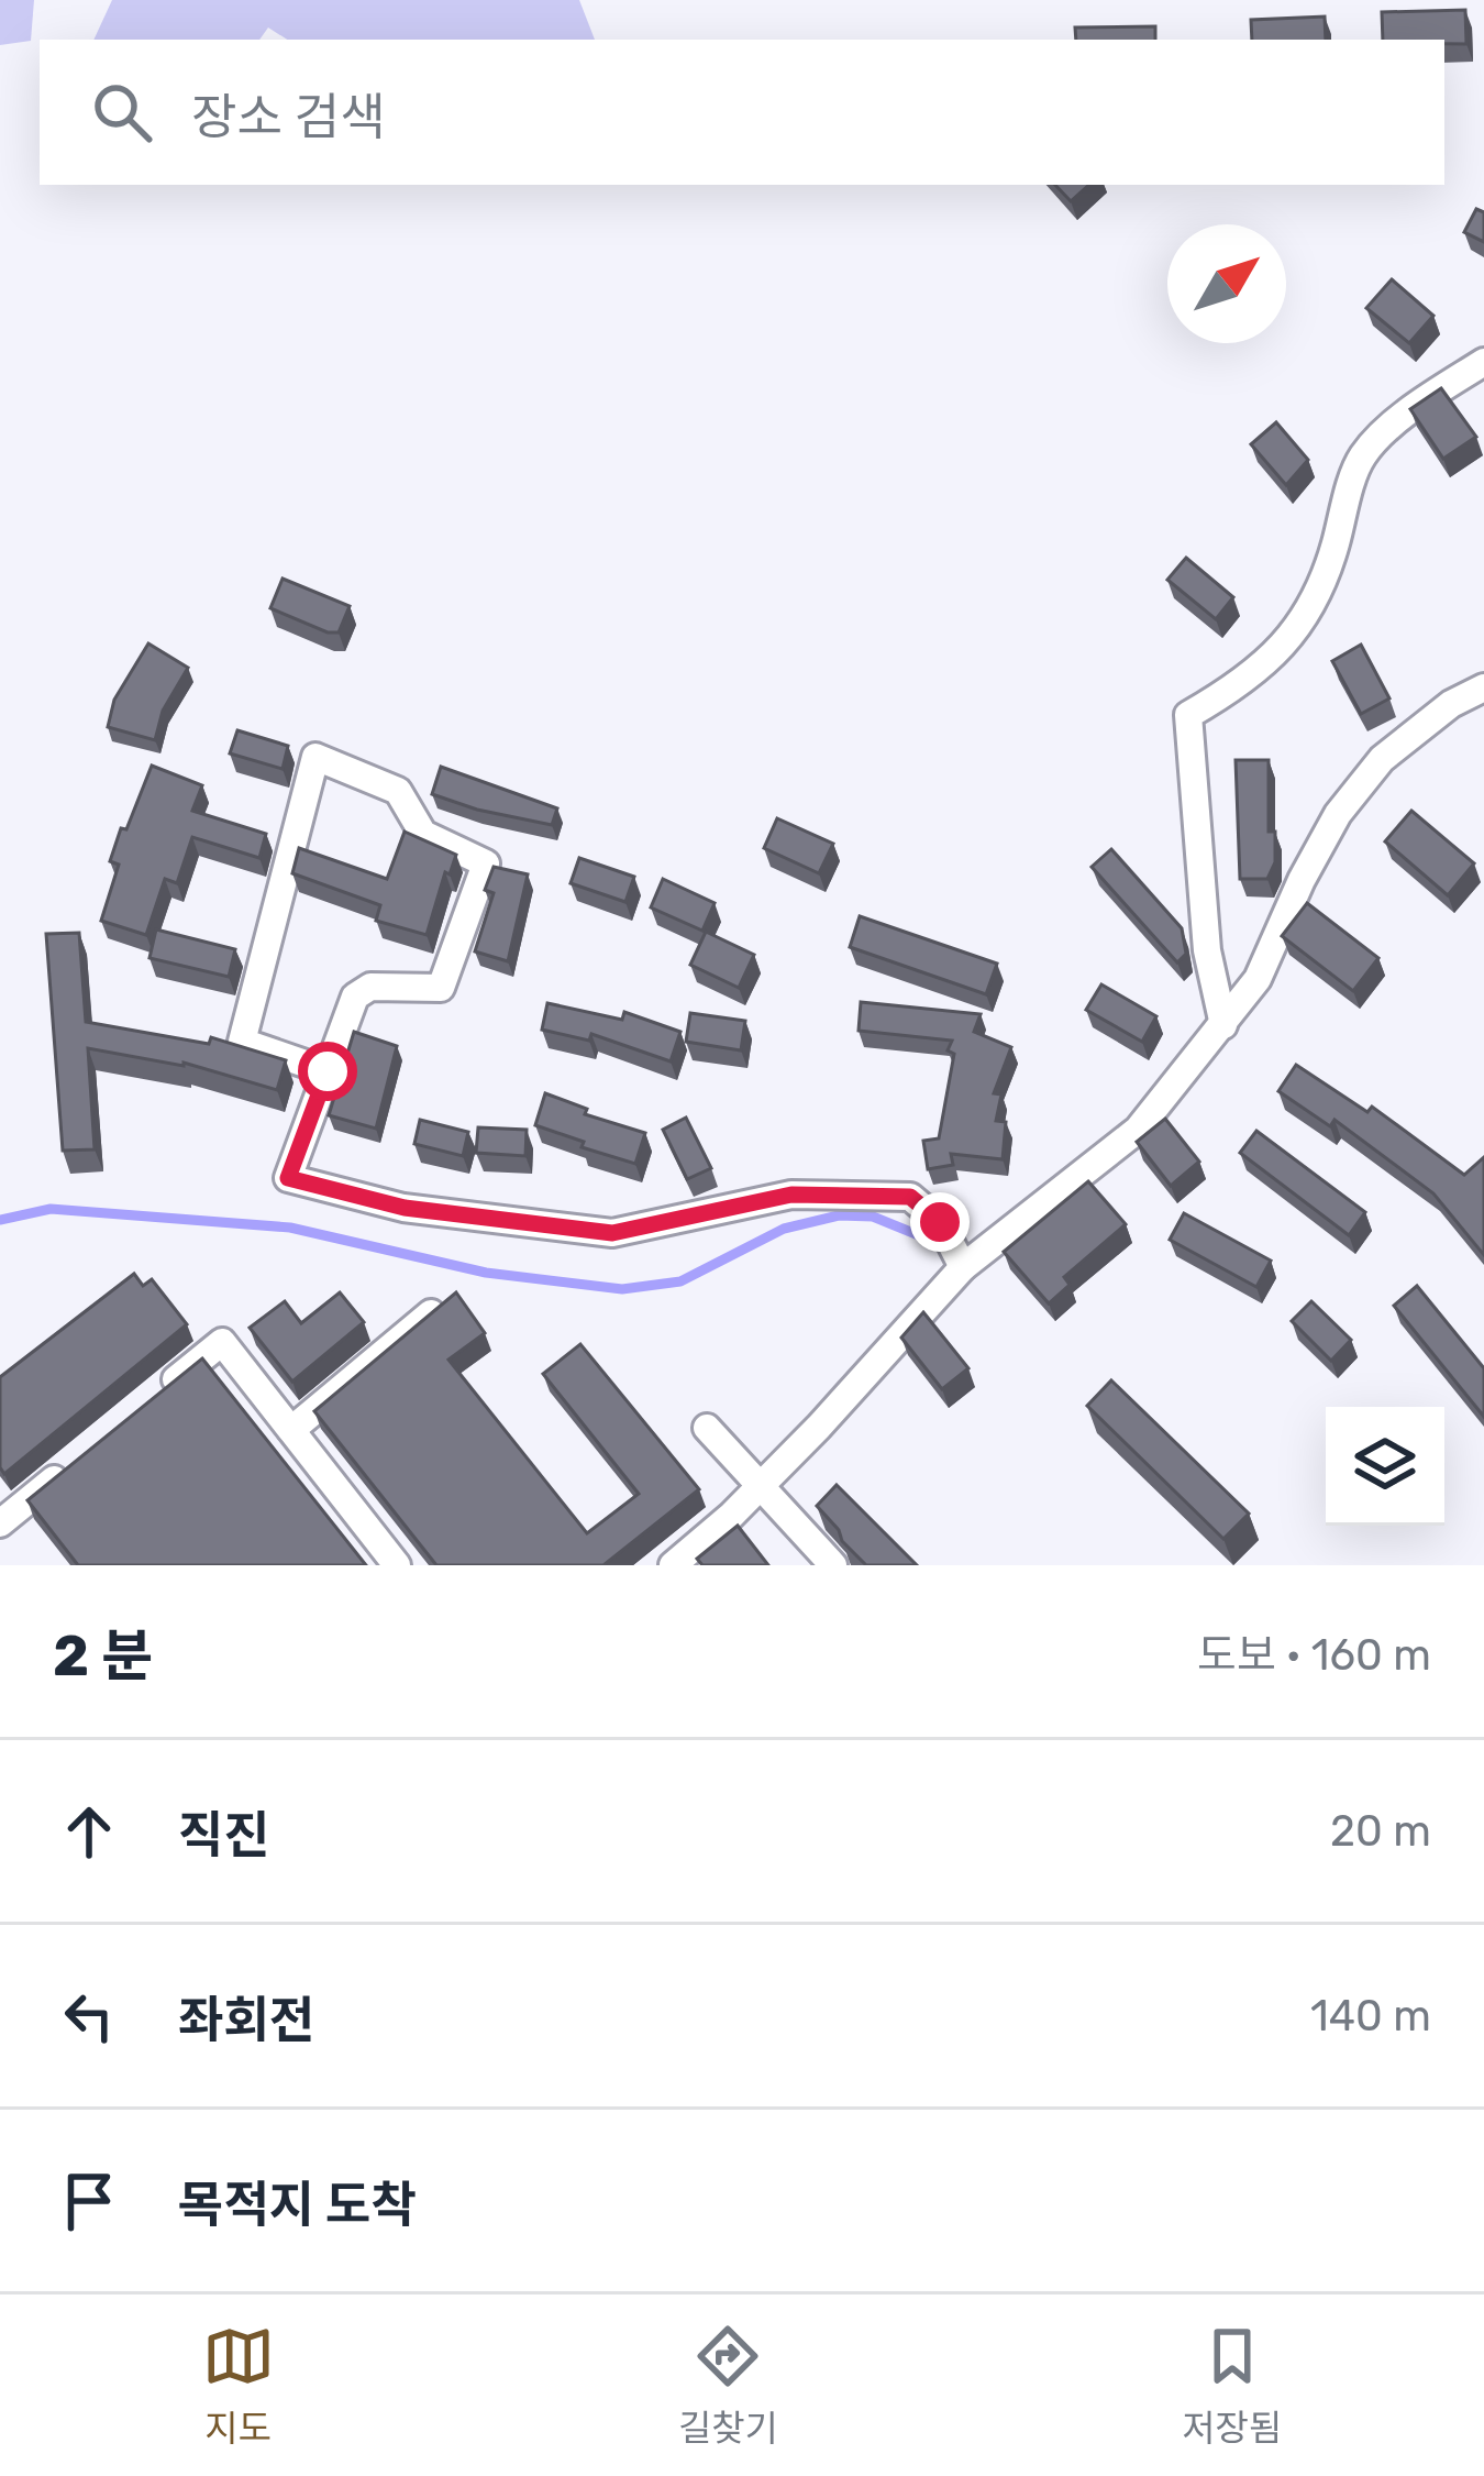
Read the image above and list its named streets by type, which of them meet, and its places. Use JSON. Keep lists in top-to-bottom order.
{
  "north": "top right",
  "page": {
    "search": "장소 검색",
    "heading": ["2 분", "도보 · 160 m"],
    "list": [
      ["직진", "20 m"],
      ["좌회전", "140 m"],
      "목적지 도착"
    ],
    "nav": ["지도", "길찾기", "저장됨"]
  }
}
